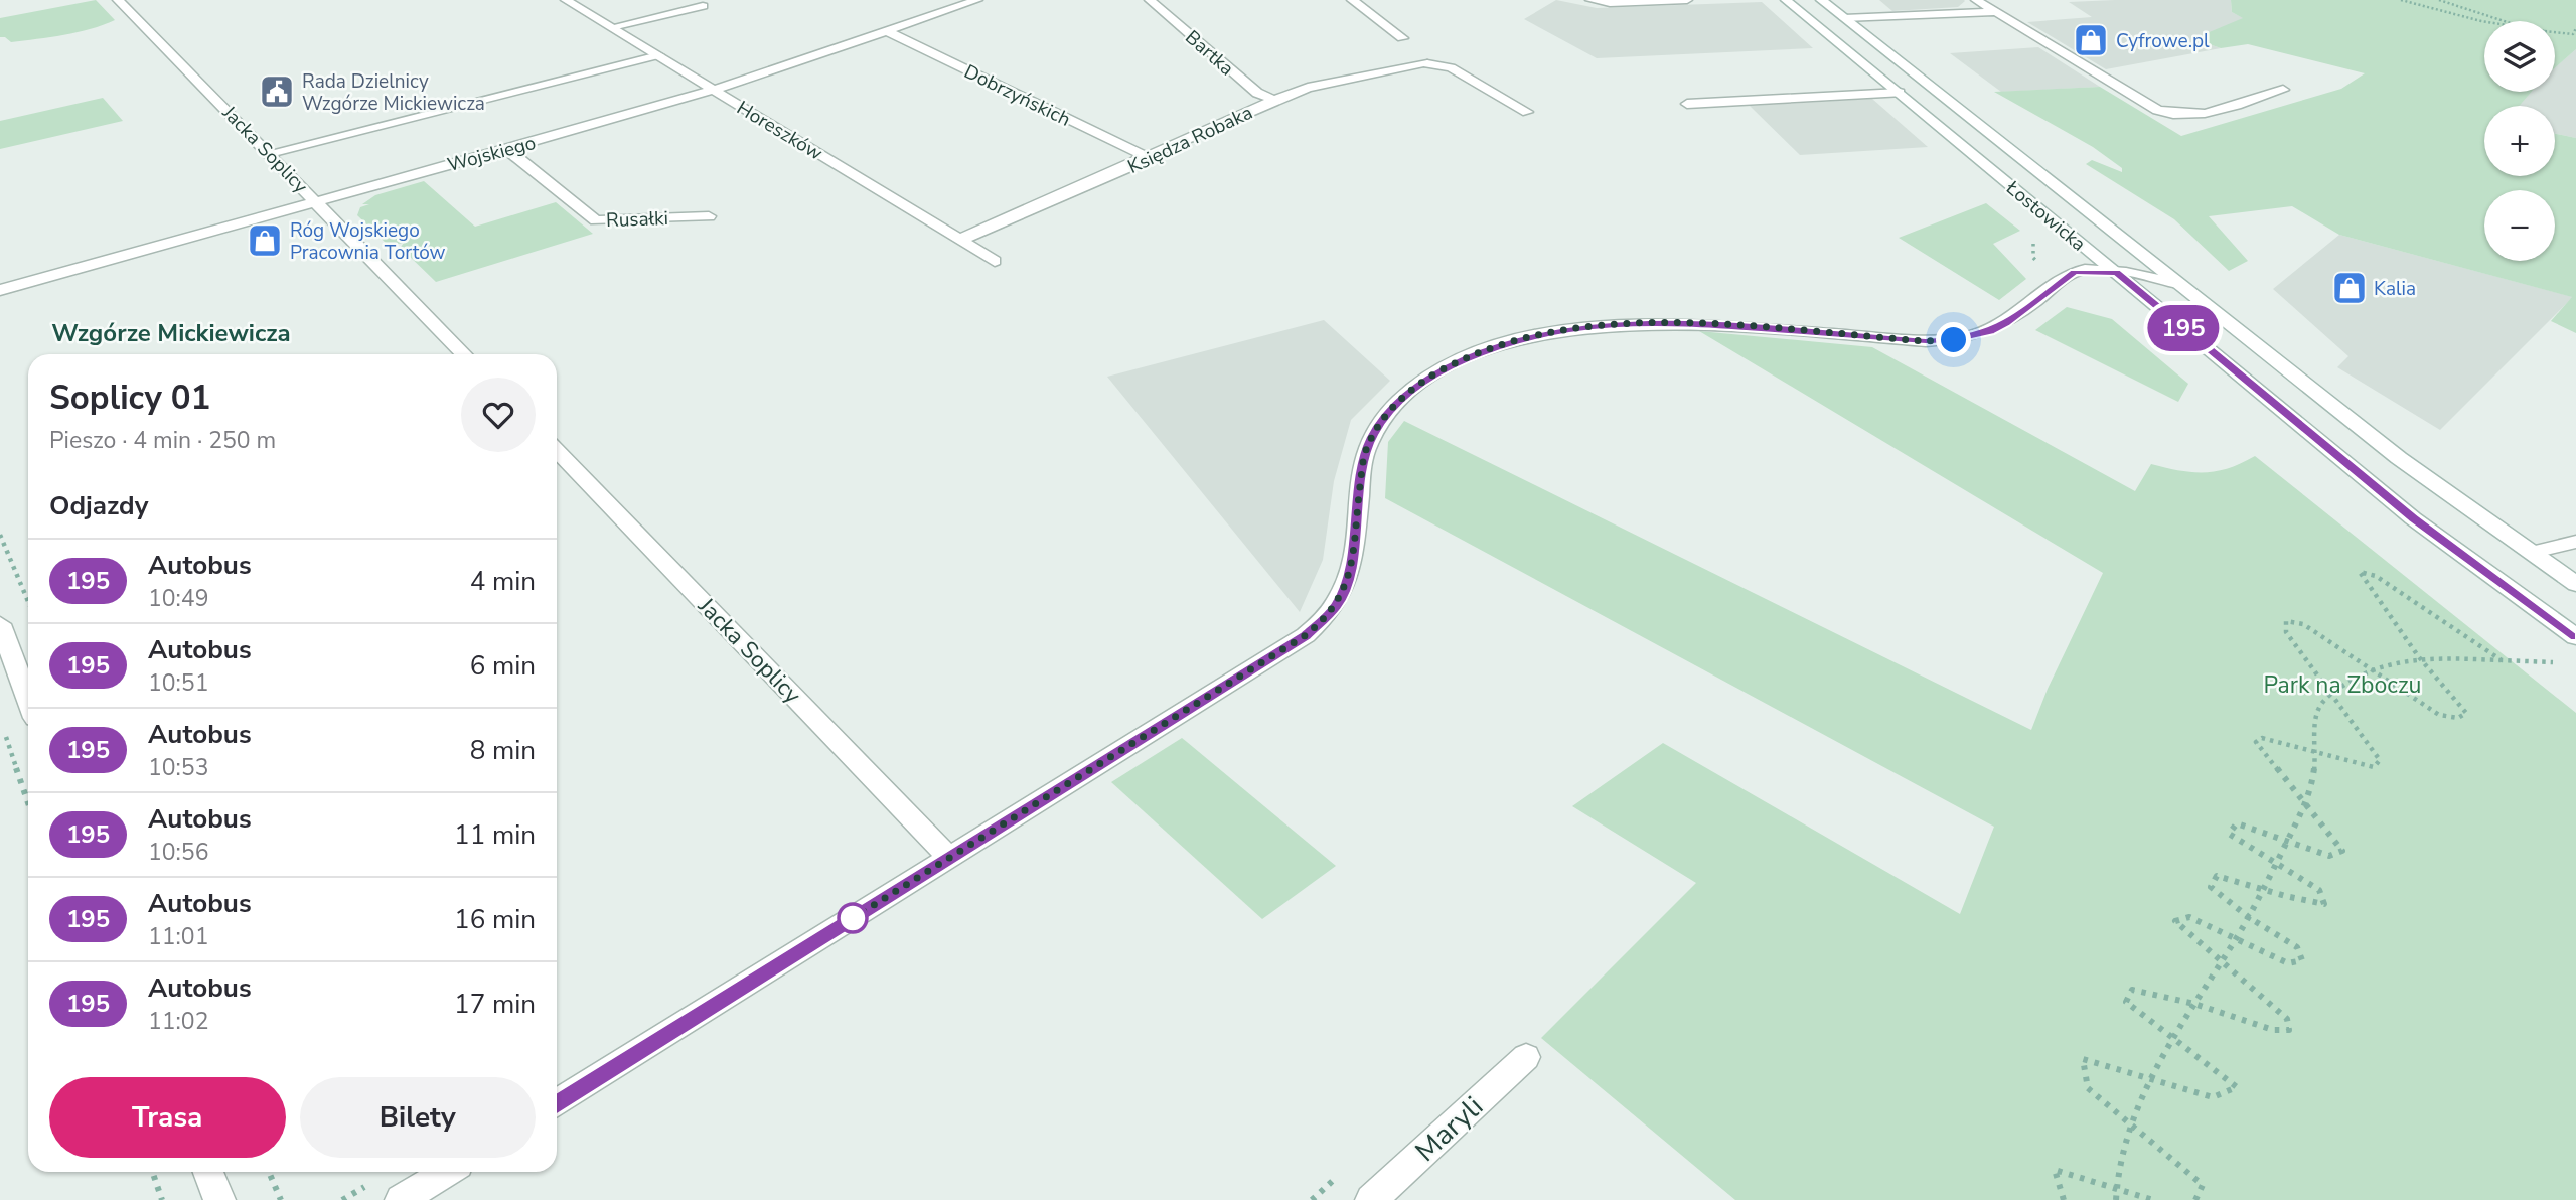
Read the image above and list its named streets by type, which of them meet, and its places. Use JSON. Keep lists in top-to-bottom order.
{
  "streets": {
    "street": [
      "Bartka",
      "Dobrzyńskich",
      "Horeszków",
      "Księdza Robaka",
      "Jacka Soplicy",
      "Wojskiego",
      "Łostowicka",
      "Rusałki",
      "Maryli"
    ]
  },
  "crossings": [
    ["Bartka", "Księdza Robaka"],
    ["Dobrzyńskich", "Księdza Robaka"],
    ["Dobrzyńskich", "Wojskiego"],
    ["Horeszków", "Księdza Robaka"],
    ["Horeszków", "Wojskiego"],
    ["Jacka Soplicy", "Wojskiego"],
    ["Wojskiego", "Rusałki"]
  ],
  "districts": ["Wzgórze Mickiewicza"],
  "parks": ["Park na Zboczu"],
  "places": {
    "shop": ["Cyfrowe.pl", "Róg Wojskiego Pracownia Tortów", "Kalia"],
    "public building": ["Rada Dzielnicy Wzgórze Mickiewicza"]
  },
  "lines": ["bus line 195"],
  "page": {
    "on_map": "195",
    "map_buttons": ["+", "−"],
    "heading": [
      ["Soplicy 01", "Pieszo · 4 min · 250 m"],
      "Odjazdy"
    ],
    "list": [
      {
        "mark": "195",
        "name": "Autobus",
        "note": "10:49",
        "value": "4 min"
      },
      {
        "mark": "195",
        "name": "Autobus",
        "note": "10:51",
        "value": "6 min"
      },
      {
        "mark": "195",
        "name": "Autobus",
        "note": "10:53",
        "value": "8 min"
      },
      {
        "mark": "195",
        "name": "Autobus",
        "note": "10:56",
        "value": "11 min"
      },
      {
        "mark": "195",
        "name": "Autobus",
        "note": "11:01",
        "value": "16 min"
      },
      {
        "mark": "195",
        "name": "Autobus",
        "note": "11:02",
        "value": "17 min"
      }
    ],
    "buttons": ["Trasa", "Bilety"]
  }
}
